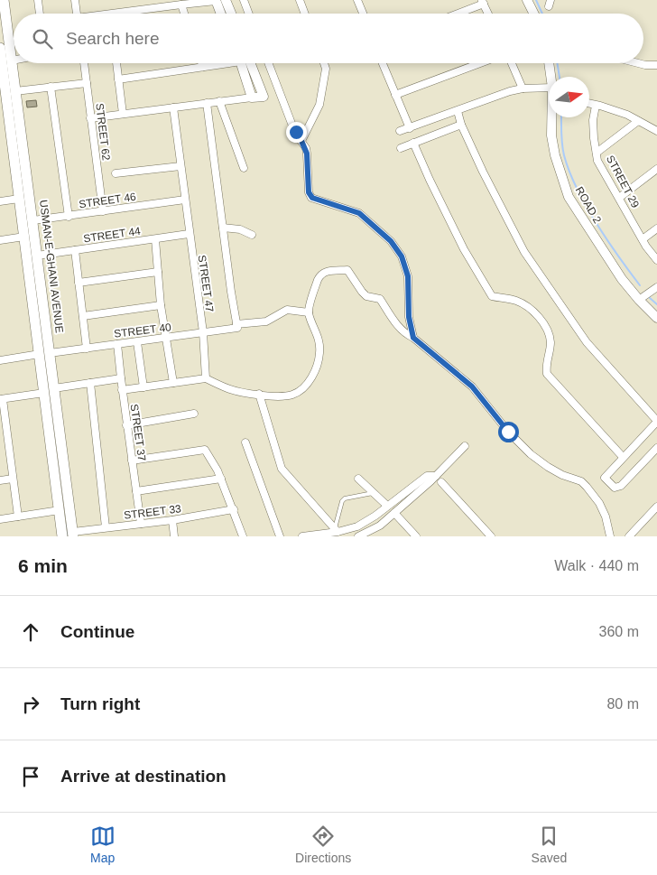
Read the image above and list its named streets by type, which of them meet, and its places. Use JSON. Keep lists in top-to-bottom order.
{
  "streets": {
    "main road": ["USMAN-E-GHANI AVENUE"],
    "street": [
      "STREET 62",
      "STREET 29",
      "STREET 46",
      "ROAD 2",
      "STREET 44",
      "STREET 47",
      "STREET 40",
      "STREET 37",
      "STREET 33"
    ]
  },
  "crossings": [
    ["STREET 62", "STREET 46"],
    ["STREET 46", "USMAN-E-GHANI AVENUE"],
    ["STREET 46", "STREET 47"],
    ["STREET 44", "USMAN-E-GHANI AVENUE"],
    ["STREET 44", "STREET 47"],
    ["USMAN-E-GHANI AVENUE", "STREET 40"],
    ["USMAN-E-GHANI AVENUE", "STREET 33"],
    ["STREET 47", "STREET 40"],
    ["STREET 40", "STREET 37"],
    ["STREET 37", "STREET 33"]
  ],
  "north": "right",
  "page": {
    "search": "Search here",
    "heading": ["6 min", "Walk · 440 m"],
    "list": [
      ["Continue", "360 m"],
      ["Turn right", "80 m"],
      "Arrive at destination"
    ],
    "nav": ["Map", "Directions", "Saved"]
  }
}
